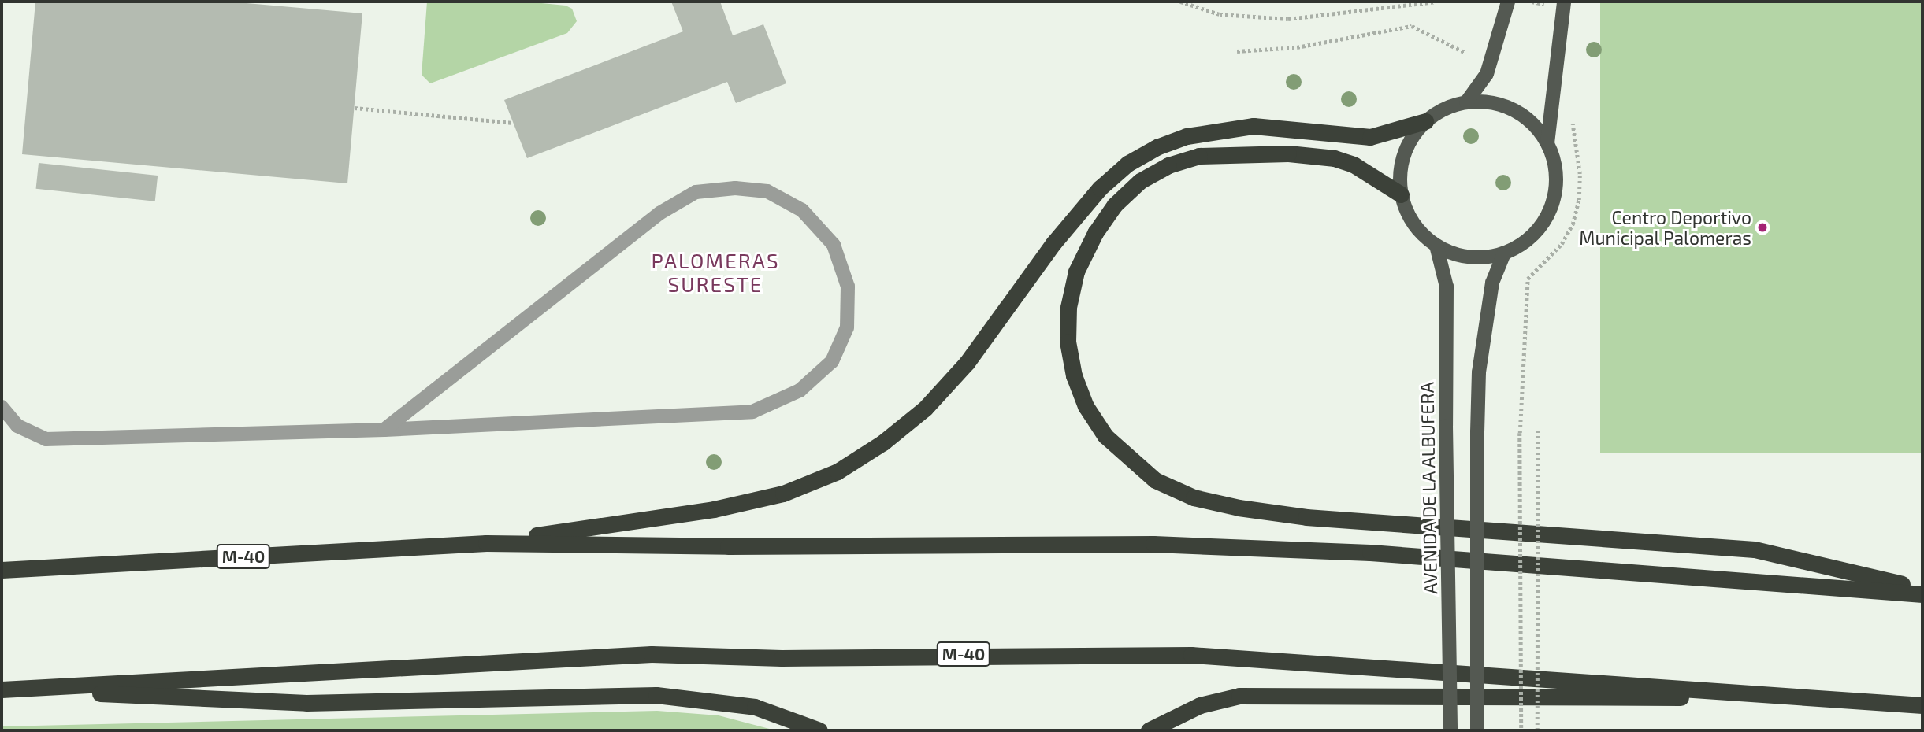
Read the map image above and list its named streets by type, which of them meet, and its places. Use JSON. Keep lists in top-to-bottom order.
{
  "streets": {
    "highway": ["M-40"],
    "main road": ["AVENIDA DE LA ALBUFERA"]
  },
  "districts": ["PALOMERAS SURESTE"],
  "places": ["Centro Deportivo Municipal Palomeras"]
}
